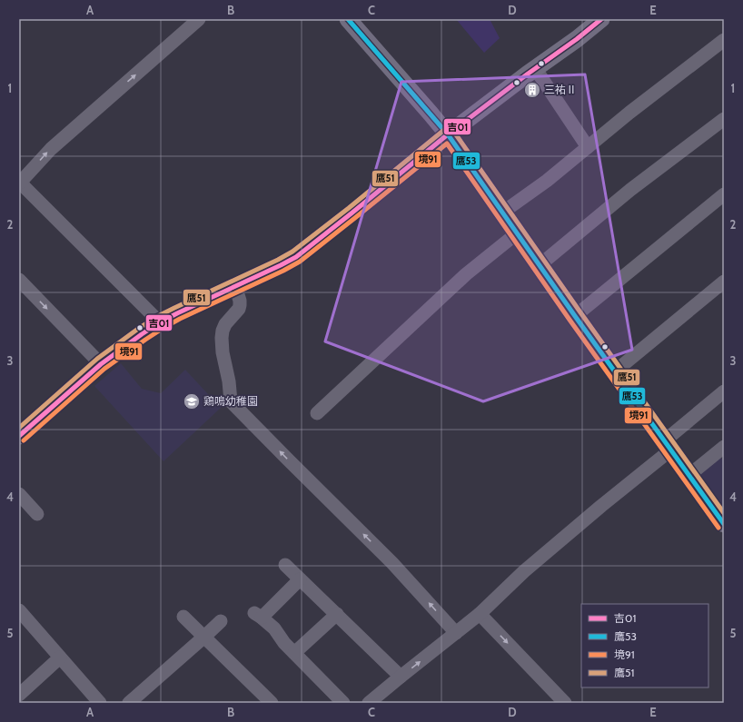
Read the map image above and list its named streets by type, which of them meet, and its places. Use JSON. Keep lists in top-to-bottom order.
{
  "places": {
    "building": ["三祐Ⅱ"],
    "school or university": ["鶏鳴幼稚園"]
  },
  "lines": [
    "transit line 吉01",
    "transit line 鷹53",
    "transit line 鷹51",
    "transit line 境91"
  ],
  "legend": [
    "吉01",
    "鷹53",
    "境91",
    "鷹51"
  ],
  "grid": {
    "columns": [
      "A",
      "B",
      "C",
      "D",
      "E"
    ],
    "rows": [
      "1",
      "2",
      "3",
      "4",
      "5"
    ]
  }
}
